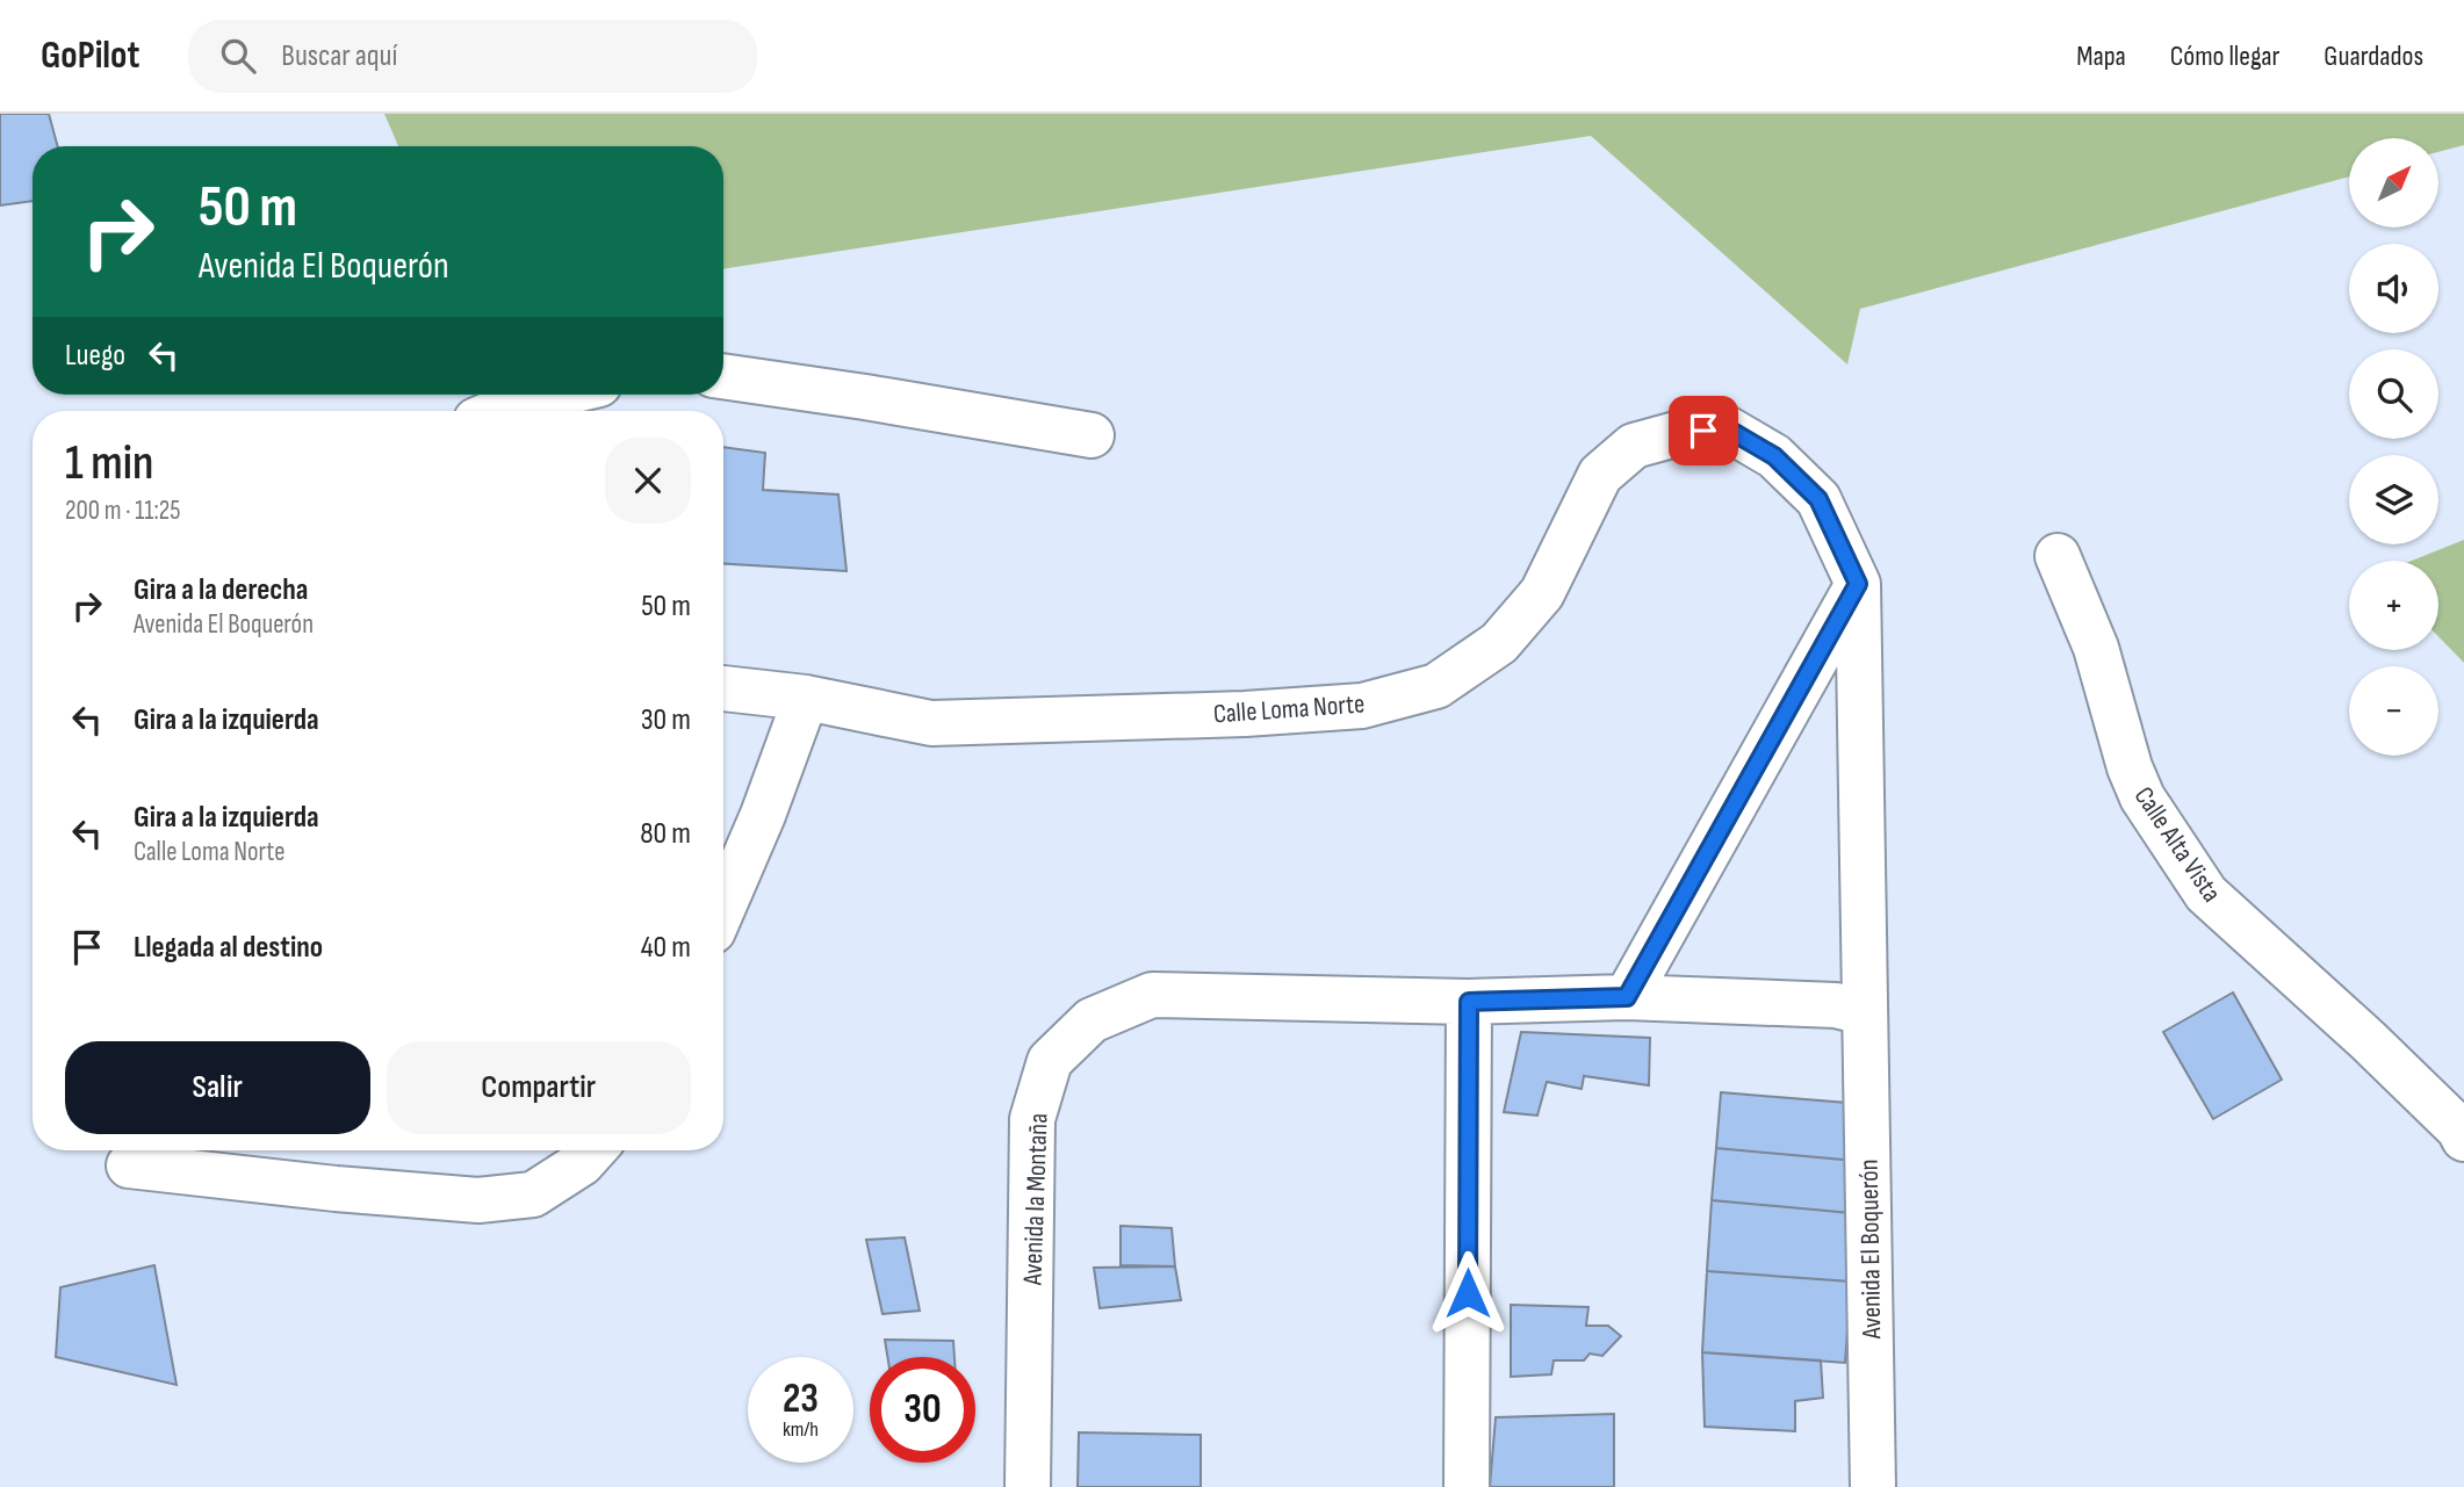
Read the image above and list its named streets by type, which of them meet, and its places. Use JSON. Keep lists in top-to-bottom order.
{
  "streets": {
    "street": [
      "Calle Loma Norte",
      "Calle Alta Vista",
      "Avenida la Montaña",
      "Avenida El Boquerón"
    ]
  },
  "crossings": [
    ["Calle Loma Norte", "Avenida El Boquerón"]
  ],
  "north": "top right",
  "page": {
    "header": "GoPilot",
    "search": "Buscar aquí",
    "nav": ["Mapa", "Cómo llegar", "Guardados"],
    "map_buttons": ["+", "−"],
    "turn": ["50 m", "Avenida El Boquerón"],
    "then": "Luego",
    "heading": ["1 min", "200 m · 11:25"],
    "list": [
      {
        "name": "Gira a la derecha",
        "note": "Avenida El Boquerón",
        "value": "50 m"
      },
      {
        "name": "Gira a la izquierda",
        "value": "30 m"
      },
      {
        "name": "Gira a la izquierda",
        "note": "Calle Loma Norte",
        "value": "80 m"
      },
      {
        "name": "Llegada al destino",
        "value": "40 m"
      }
    ],
    "buttons": ["Salir", "Compartir"],
    "speed": "23 km/h",
    "limit": "30"
  }
}
